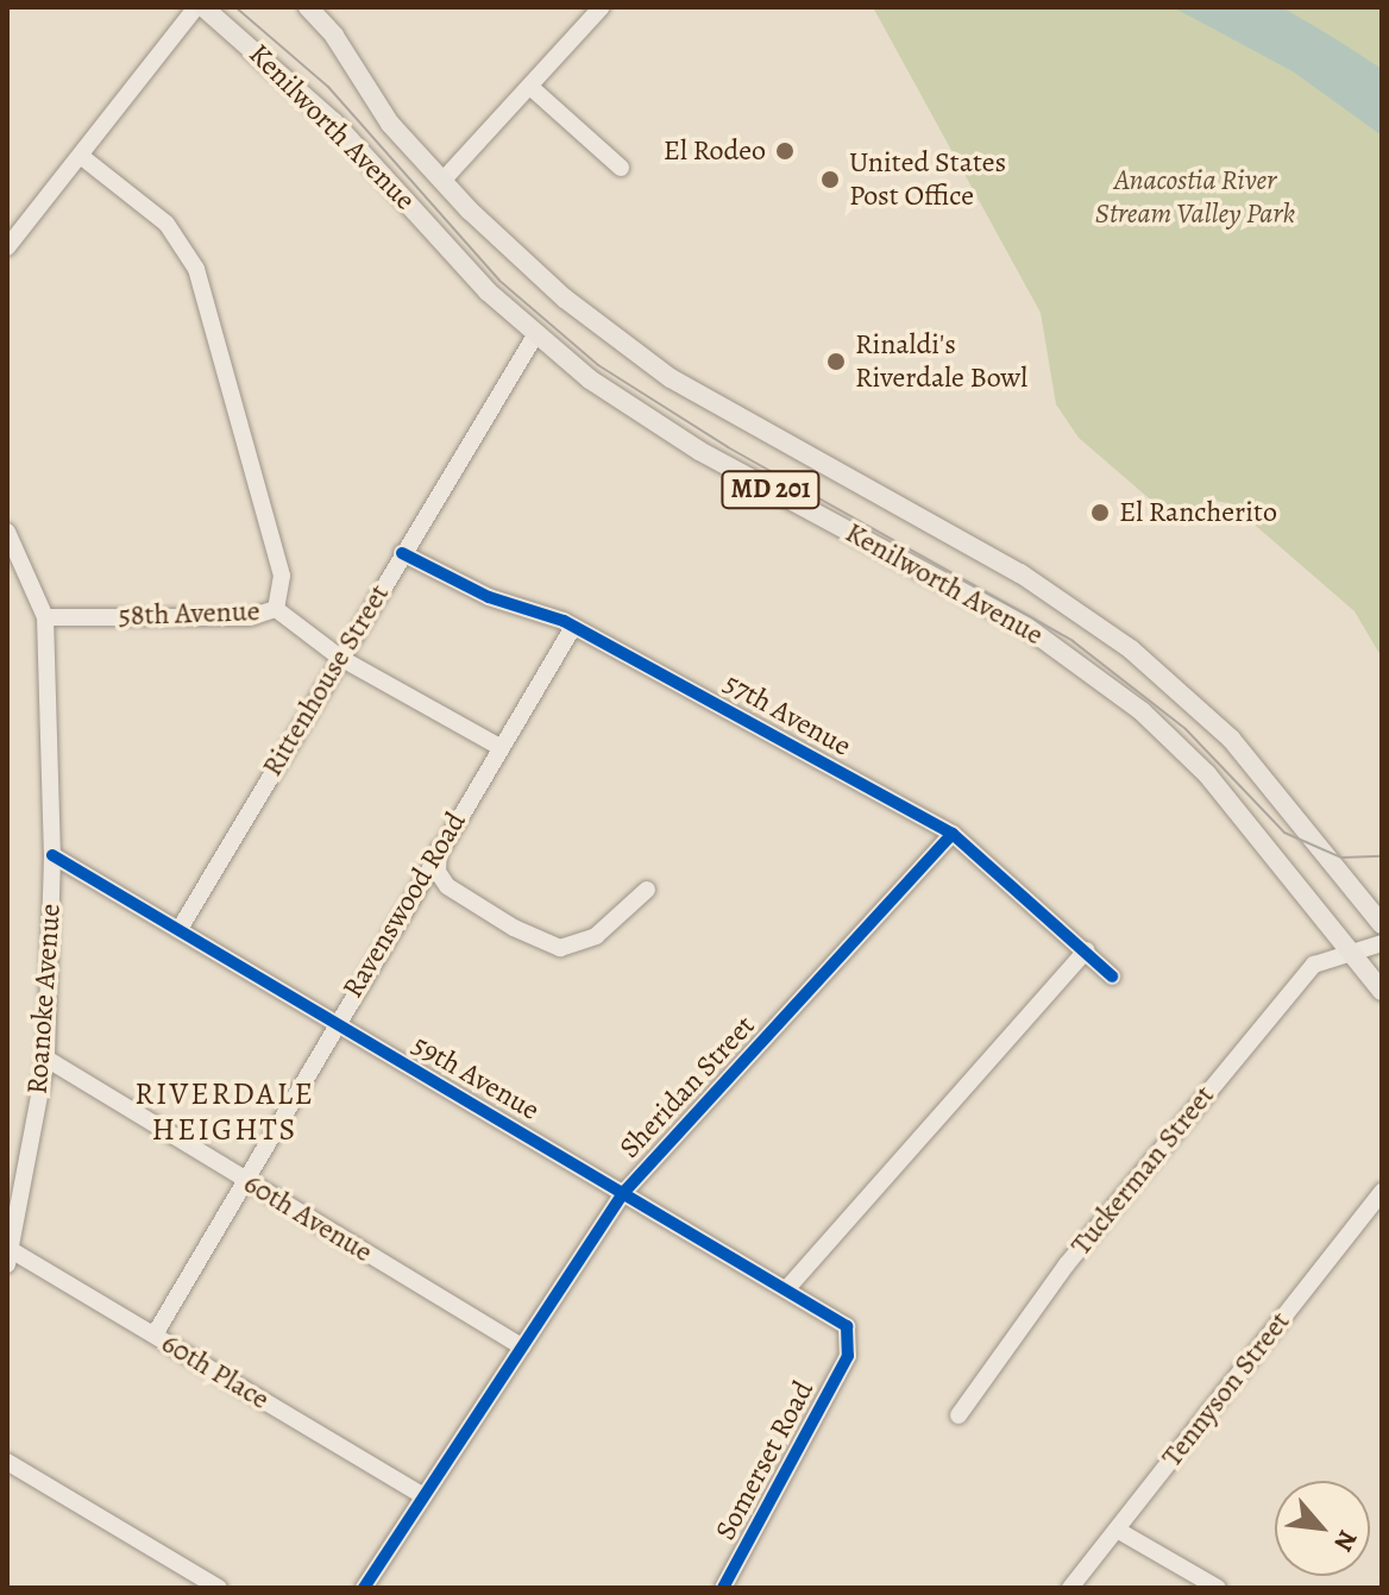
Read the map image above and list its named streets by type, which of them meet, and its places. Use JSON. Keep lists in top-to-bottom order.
{
  "streets": {
    "main road": ["Kenilworth Avenue", "MD 201"],
    "street": [
      "58th Avenue",
      "Rittenhouse Street",
      "57th Avenue",
      "Ravenswood Road",
      "Roanoke Avenue",
      "59th Avenue",
      "Sheridan Street",
      "Tuckerman Street",
      "60th Avenue",
      "60th Place",
      "Tennyson Street",
      "Somerset Road"
    ]
  },
  "crossings": [
    ["Kenilworth Avenue", "Rittenhouse Street"],
    ["Kenilworth Avenue", "Tuckerman Street"],
    ["58th Avenue", "Rittenhouse Street"],
    ["58th Avenue", "Ravenswood Road"],
    ["58th Avenue", "Roanoke Avenue"],
    ["Rittenhouse Street", "57th Avenue"],
    ["Rittenhouse Street", "59th Avenue"],
    ["57th Avenue", "Ravenswood Road"],
    ["57th Avenue", "Sheridan Street"],
    ["Ravenswood Road", "59th Avenue"],
    ["Ravenswood Road", "60th Avenue"],
    ["Ravenswood Road", "60th Place"],
    ["Roanoke Avenue", "59th Avenue"],
    ["Roanoke Avenue", "60th Avenue"],
    ["Roanoke Avenue", "60th Place"],
    ["59th Avenue", "Sheridan Street"],
    ["59th Avenue", "Somerset Road"],
    ["Sheridan Street", "60th Avenue"],
    ["Sheridan Street", "60th Place"]
  ],
  "districts": ["RIVERDALE HEIGHTS"],
  "parks": ["Anacostia River Stream Valley Park"],
  "places": [
    "El Rodeo",
    "United States Post Office",
    "Rinaldi's Riverdale Bowl",
    "El Rancherito"
  ],
  "north": "bottom right"
}
